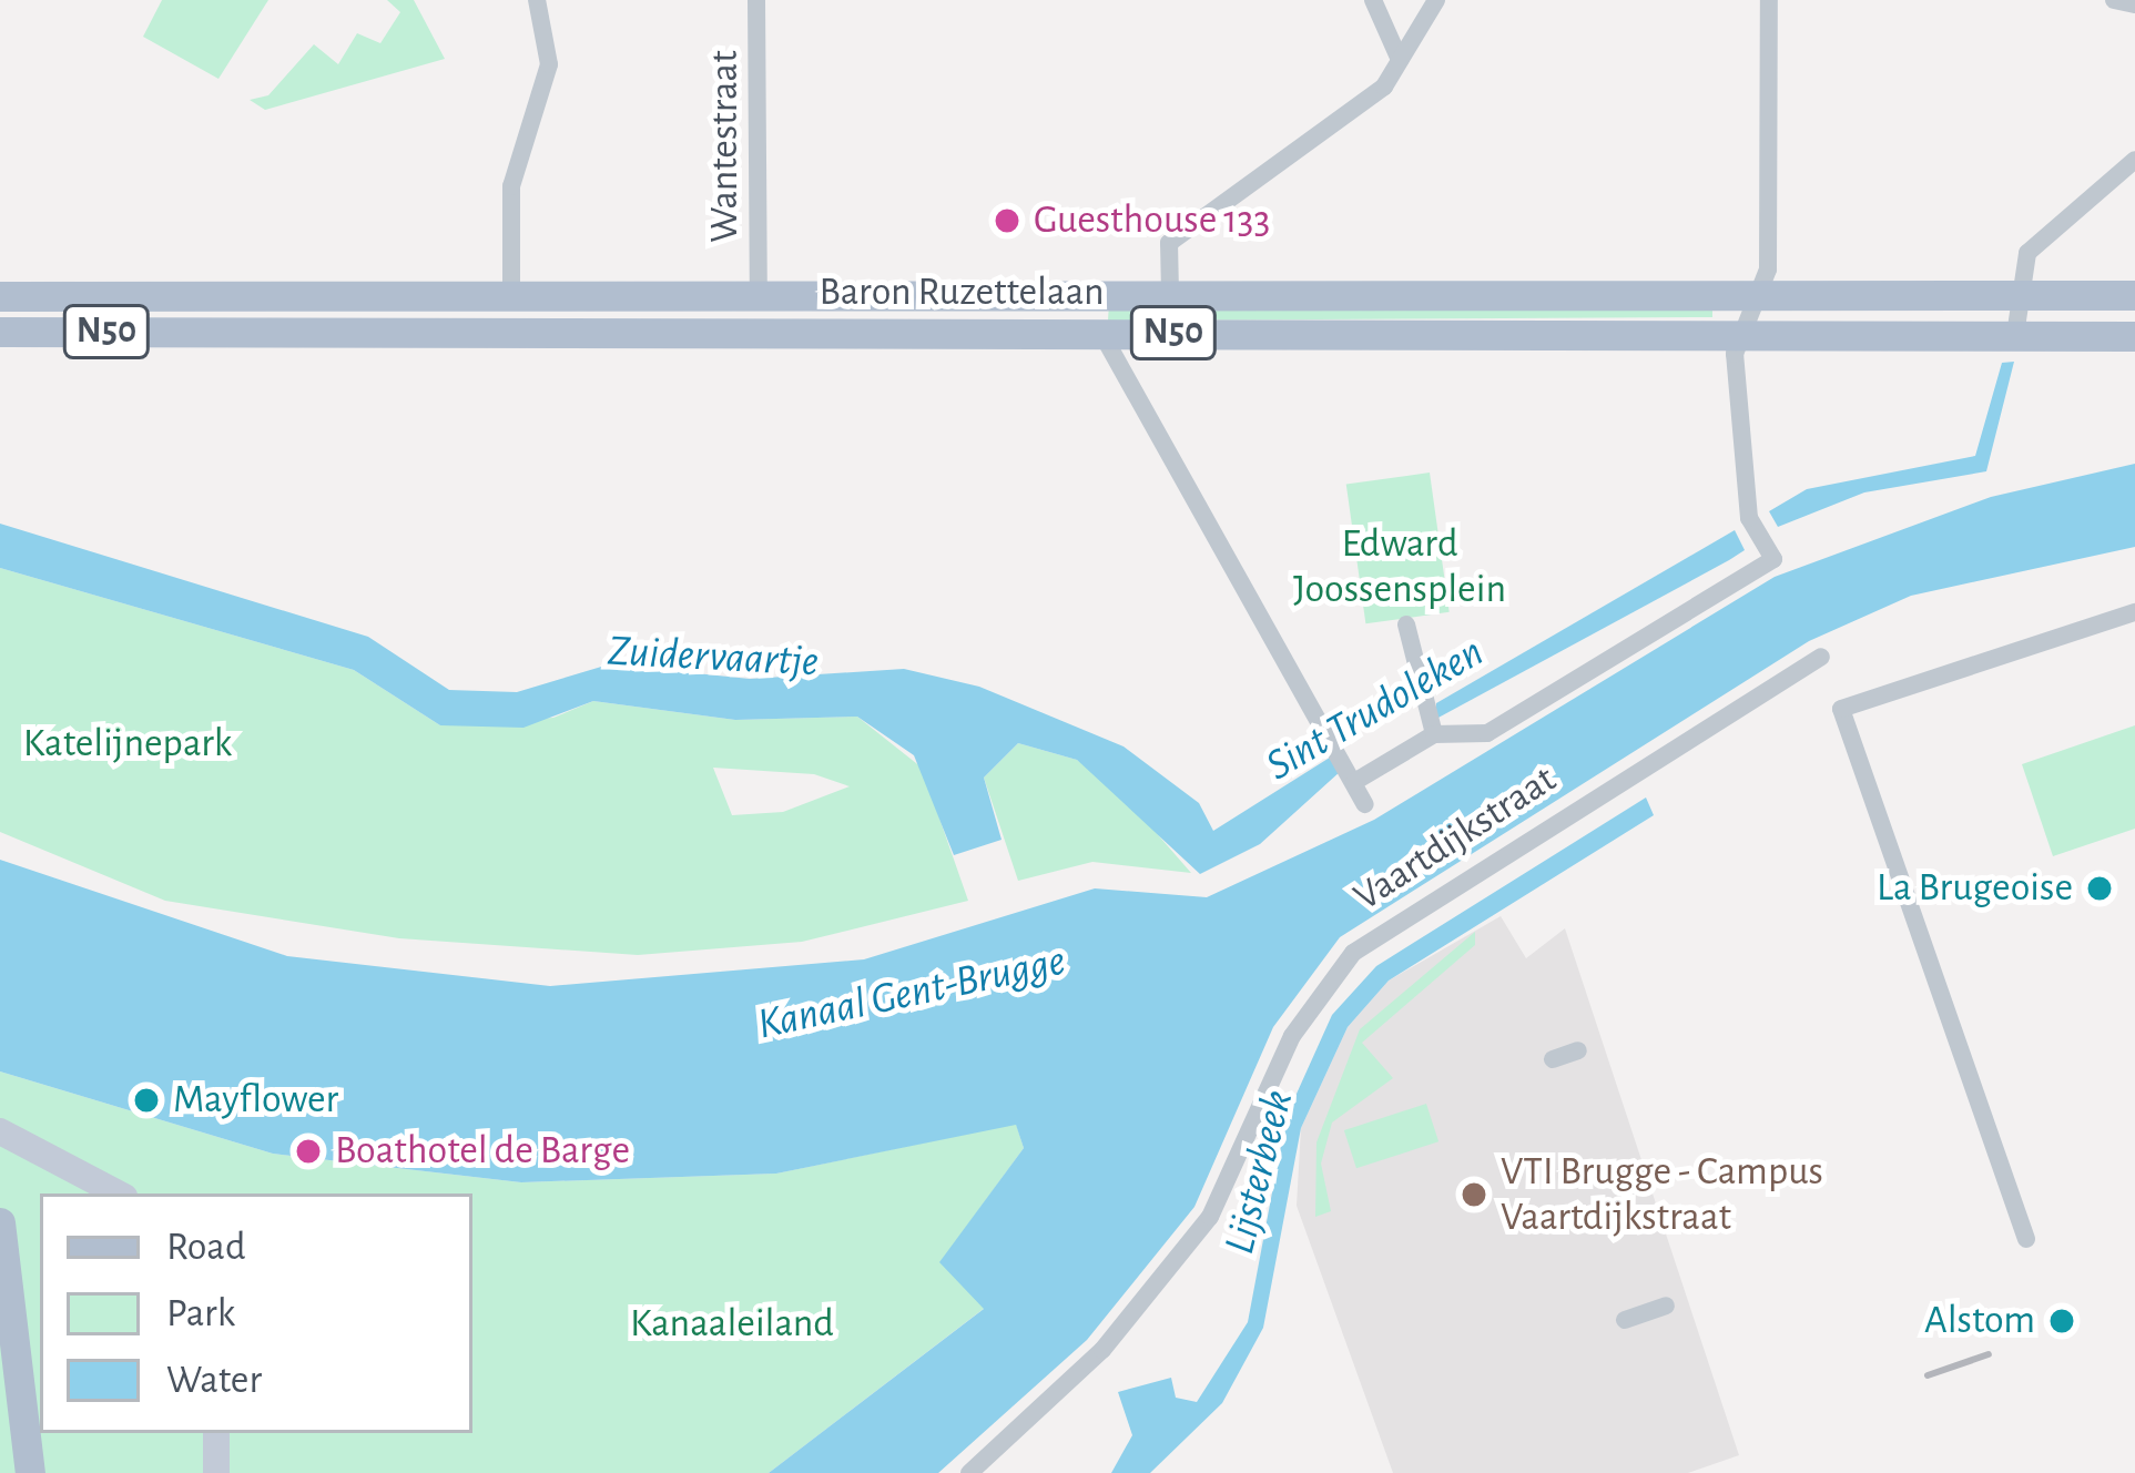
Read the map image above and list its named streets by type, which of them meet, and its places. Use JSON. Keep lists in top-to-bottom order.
{
  "streets": {
    "main road": ["Baron Ruzettelaan", "N50"],
    "street": ["Wantestraat", "Vaartdijkstraat"]
  },
  "crossings": [
    ["Wantestraat", "Baron Ruzettelaan"],
    ["Baron Ruzettelaan", "N50"]
  ],
  "water": [
    "Zuidervaartje",
    "Sint Trudoleken",
    "Kanaal Gent-Brugge",
    "Lijsterbeek"
  ],
  "parks": ["Edward Joossensplein", "Katelijnepark", "Kanaaleiland"],
  "places": [
    "Guesthouse 133",
    "La Brugeoise",
    "Mayflower",
    "Boathotel de Barge",
    "VTI Brugge - Campus Vaartdijkstraat",
    "Alstom"
  ],
  "legend": ["Road", "Park", "Water"]
}
